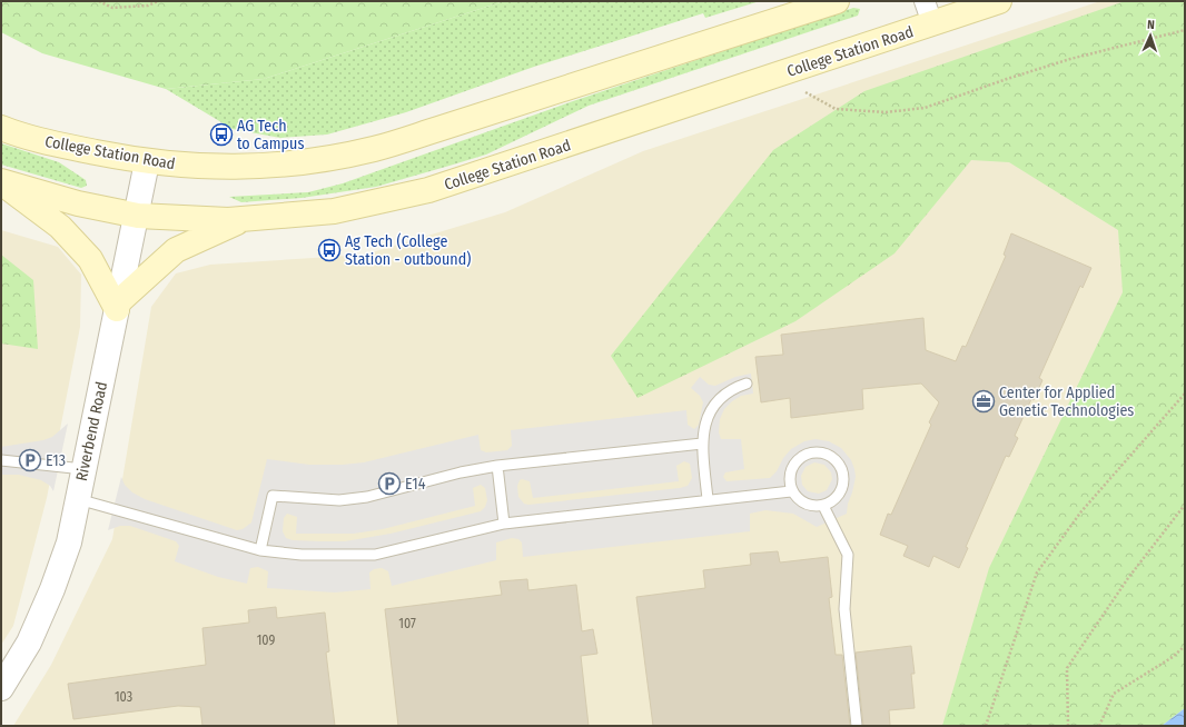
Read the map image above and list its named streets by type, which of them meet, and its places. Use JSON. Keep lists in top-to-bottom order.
{
  "streets": {
    "main road": ["College Station Road"],
    "street": ["Riverbend Road"]
  },
  "crossings": [
    ["College Station Road", "Riverbend Road"]
  ],
  "places": {
    "bus stop": ["AG Tech to Campus", "Ag Tech (College Station - outbound)"],
    "office": ["Center for Applied Genetic Technologies"],
    "parking": ["E13", "E14"]
  },
  "house_numbers": ["107", "109", "103"],
  "north": "top"
}
